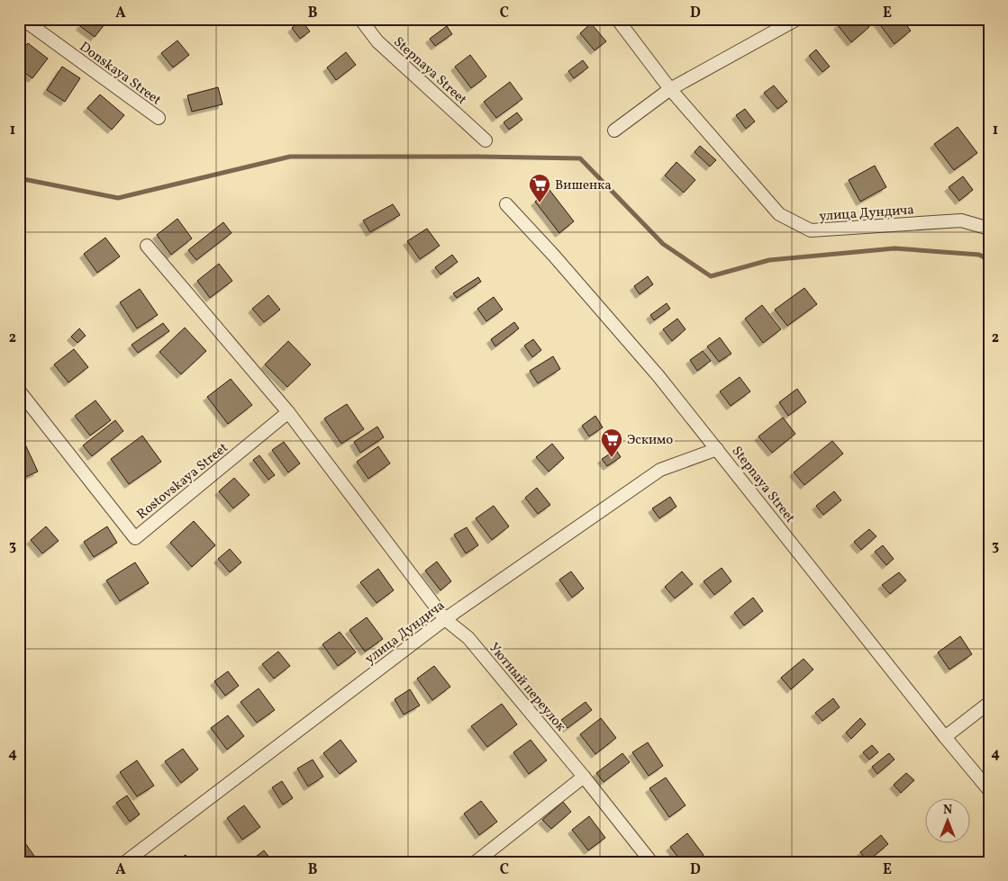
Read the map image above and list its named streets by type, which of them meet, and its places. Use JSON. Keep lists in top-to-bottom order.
{
  "streets": {
    "street": [
      "Stepnaya Street",
      "Donskaya Street",
      "улица Дундича",
      "Rostovskaya Street",
      "Уютный переулок"
    ]
  },
  "crossings": [
    ["Stepnaya Street", "улица Дундича"],
    ["улица Дундича", "Уютный переулок"]
  ],
  "places": {
    "supermarket": ["Вишенка", "Эскимо"]
  },
  "north": "top",
  "grid": {
    "columns": [
      "A",
      "B",
      "C",
      "D",
      "E"
    ],
    "rows": [
      "1",
      "2",
      "3",
      "4"
    ]
  }
}
